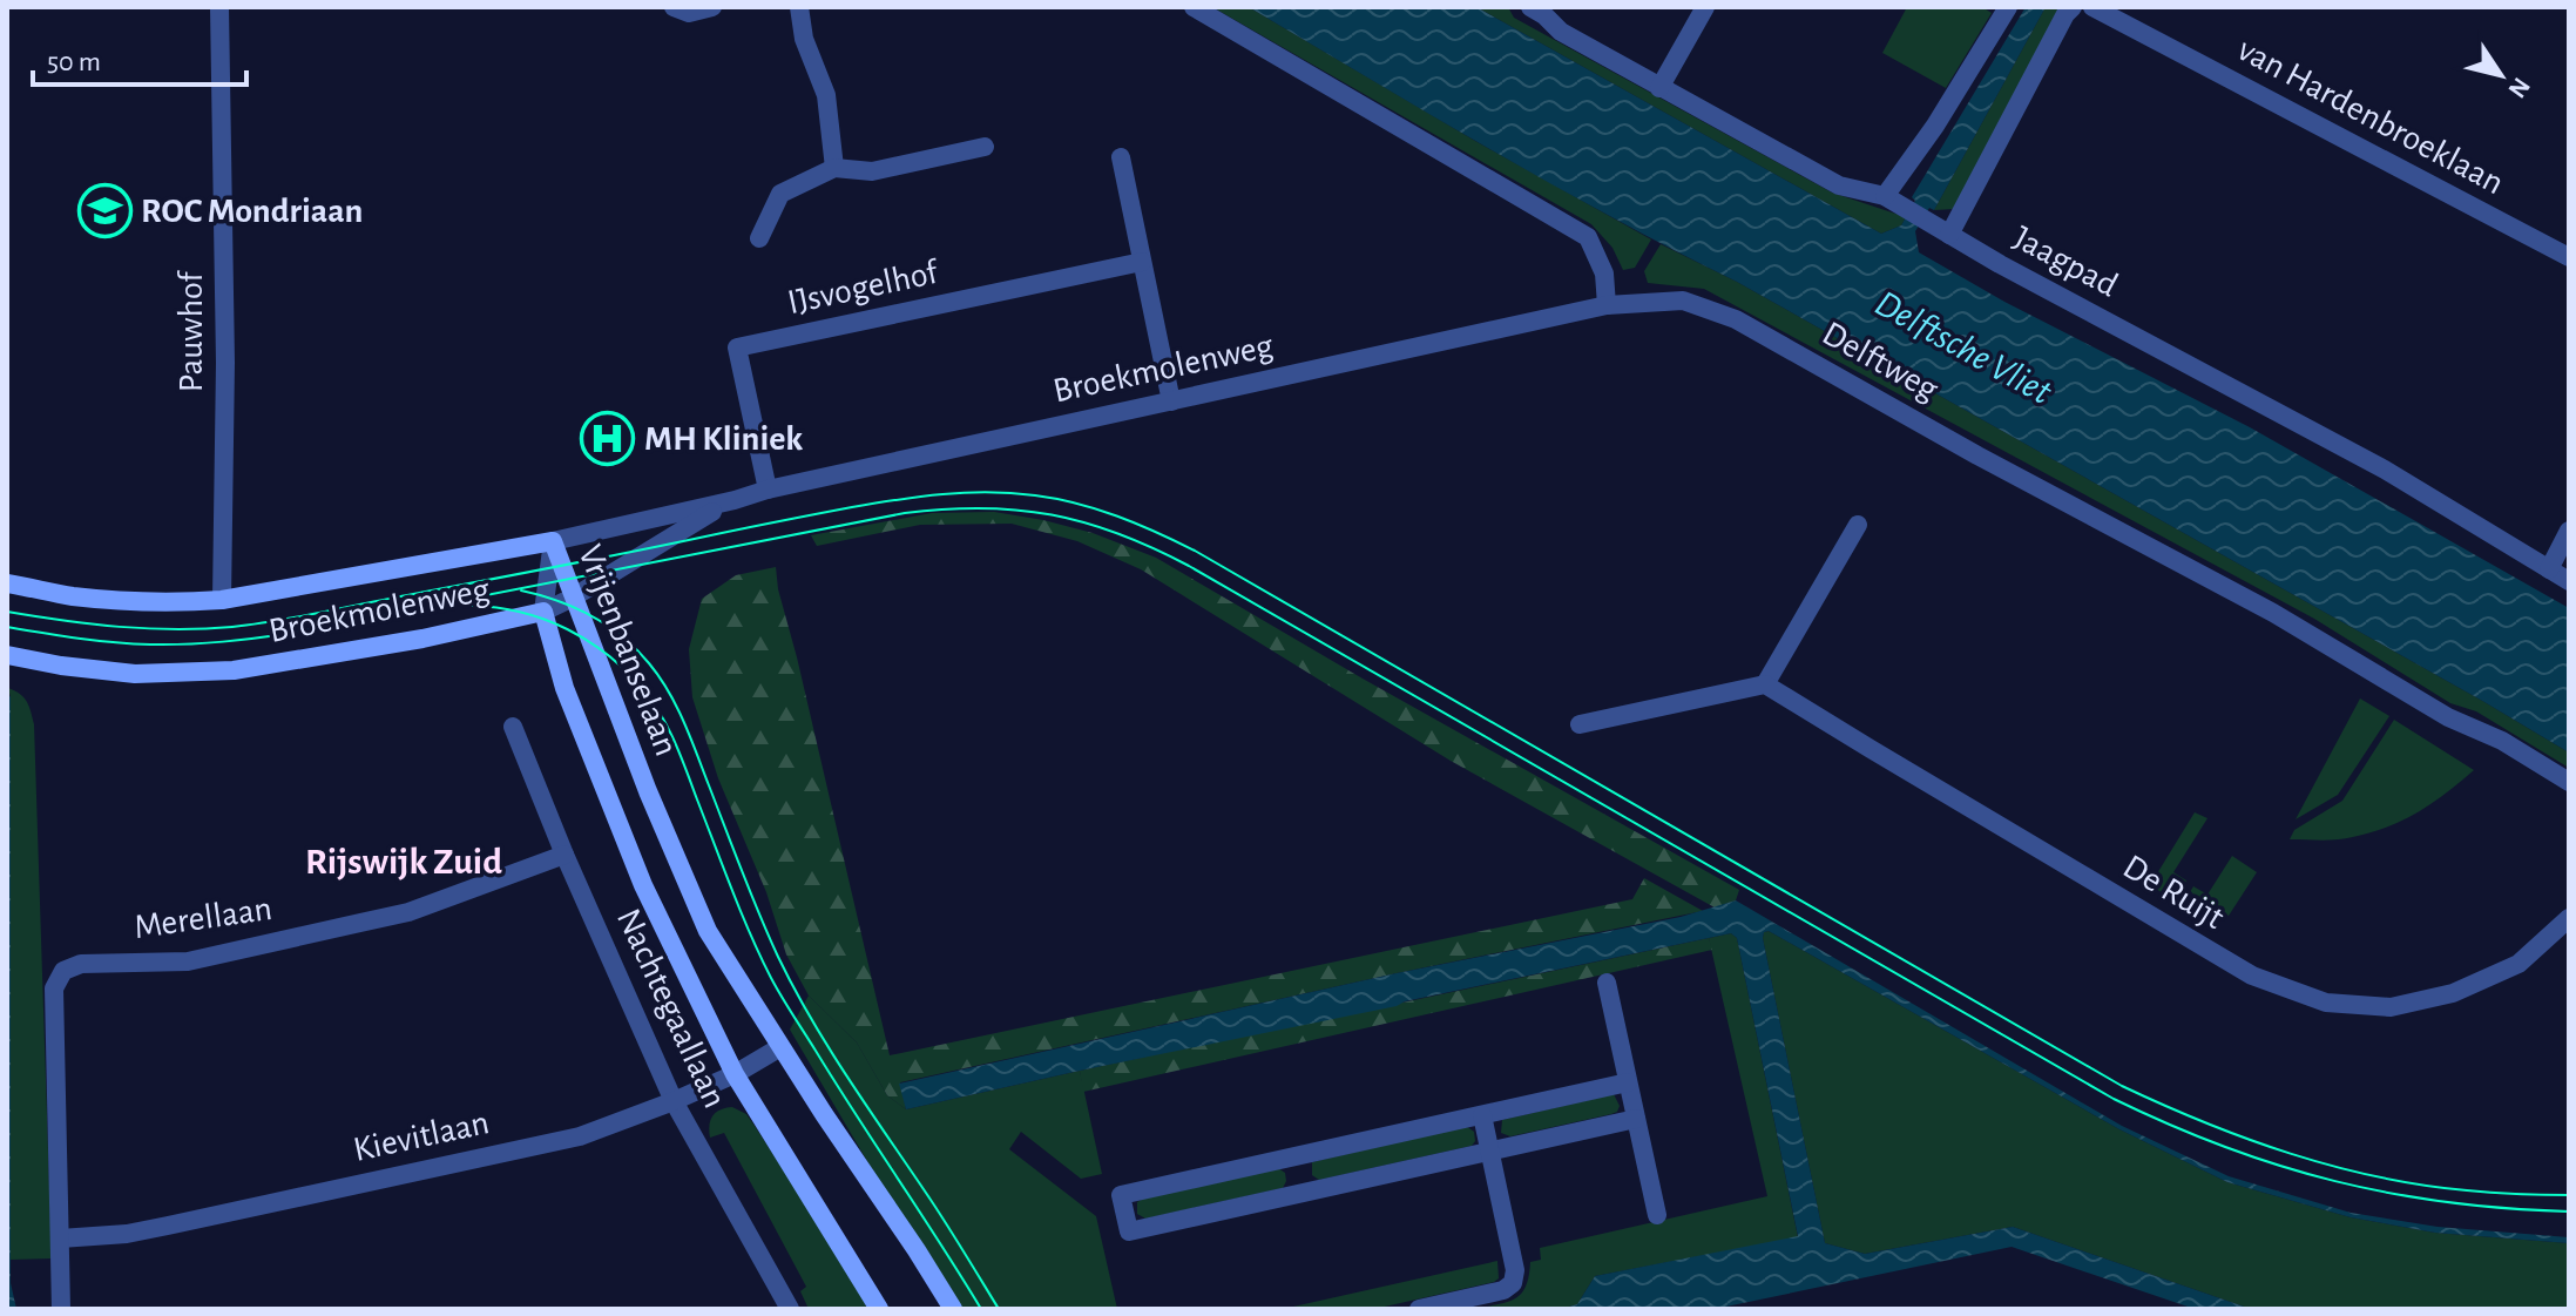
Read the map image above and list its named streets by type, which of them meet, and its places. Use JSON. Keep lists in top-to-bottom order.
{
  "streets": {
    "main road": ["Broekmolenweg", "Vrijenbanselaan"],
    "street": [
      "van Hardenbroeklaan",
      "Jaagpad",
      "IJsvogelhof",
      "Pauwhof",
      "Delftweg",
      "De Ruijt",
      "Merellaan",
      "Nachtegaallaan",
      "Kievitlaan"
    ]
  },
  "crossings": [
    ["IJsvogelhof", "Broekmolenweg"],
    ["Pauwhof", "Broekmolenweg"],
    ["Delftweg", "Broekmolenweg"],
    ["Broekmolenweg", "Vrijenbanselaan"],
    ["Vrijenbanselaan", "Kievitlaan"],
    ["Merellaan", "Nachtegaallaan"],
    ["Merellaan", "Kievitlaan"],
    ["Nachtegaallaan", "Kievitlaan"]
  ],
  "districts": ["Rijswijk Zuid"],
  "water": ["Delftsche Vliet"],
  "places": {
    "school or university": ["ROC Mondriaan"],
    "hospital": ["MH Kliniek"]
  },
  "scale_bar": "50 m",
  "north": "bottom right"
}
